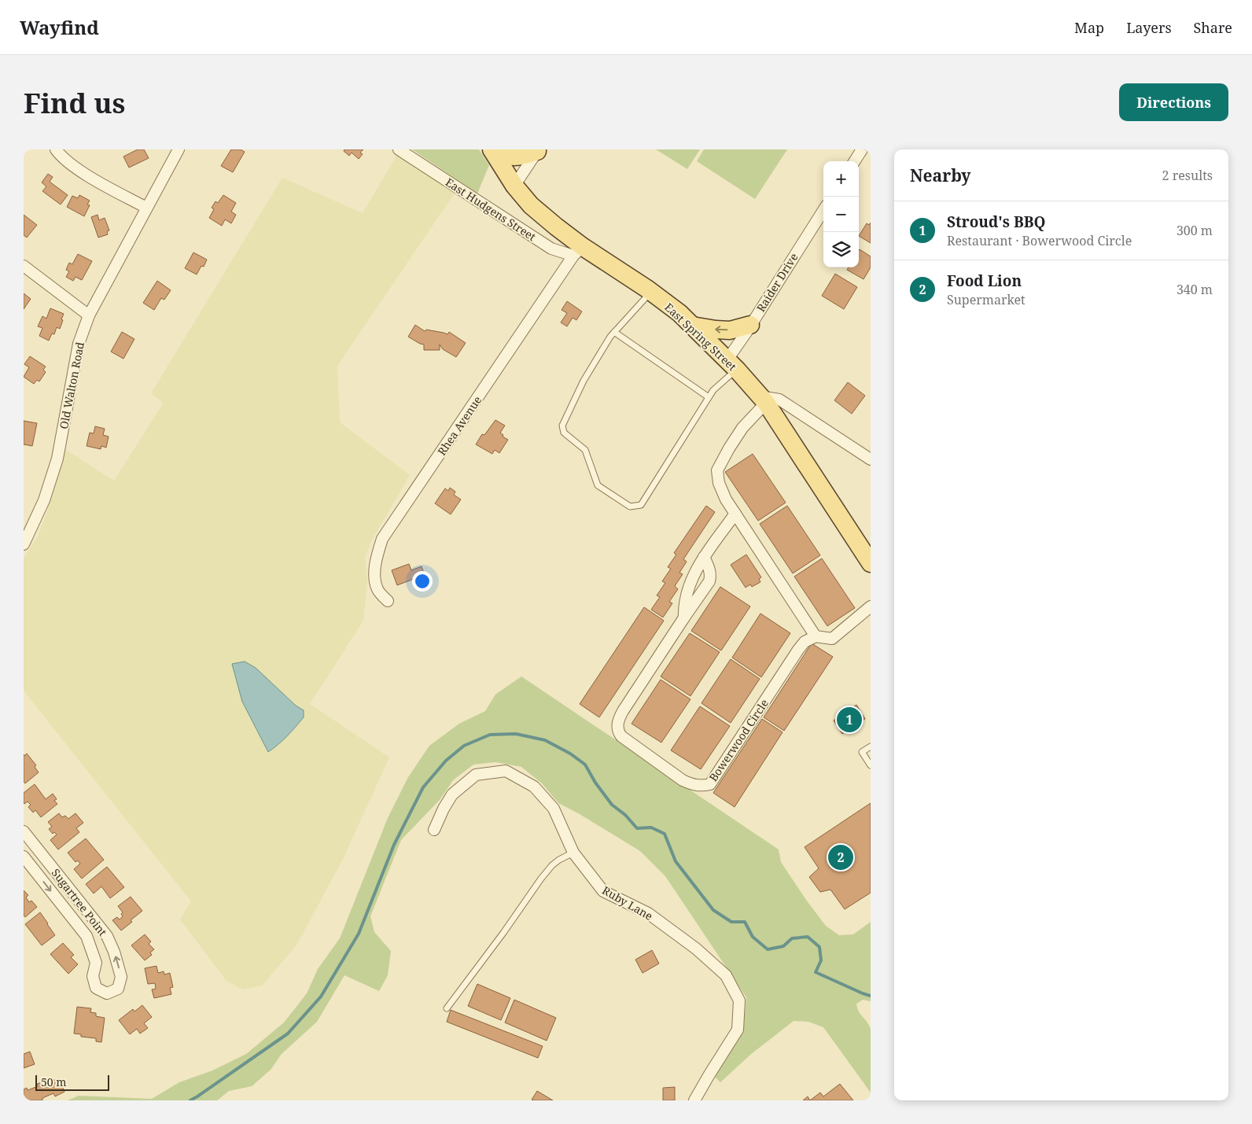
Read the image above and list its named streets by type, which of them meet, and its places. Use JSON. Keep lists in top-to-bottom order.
{
  "streets": {
    "main road": ["East Spring Street"],
    "street": [
      "East Hudgens Street",
      "Raider Drive",
      "Old Walton Road",
      "Rhea Avenue",
      "Bowerwood Circle",
      "Sugartree Point",
      "Ruby Lane"
    ]
  },
  "crossings": [
    ["East Hudgens Street", "East Spring Street"],
    ["East Hudgens Street", "Rhea Avenue"],
    ["Raider Drive", "East Spring Street"],
    ["East Spring Street", "Rhea Avenue"]
  ],
  "scale_bar": "50 m",
  "page": {
    "header": "Wayfind",
    "nav": ["Map", "Layers", "Share"],
    "buttons": "Directions",
    "title": "Find us",
    "heading": ["Nearby", "2 results"],
    "map_buttons": ["+", "−"],
    "list": [
      {
        "mark": "1",
        "name": "Stroud's BBQ",
        "note": "Restaurant · Bowerwood Circle",
        "value": "300 m"
      },
      {
        "mark": "2",
        "name": "Food Lion",
        "note": "Supermarket",
        "value": "340 m"
      }
    ],
    "pins": ["1", "2"],
    "scale": "50 m"
  }
}
